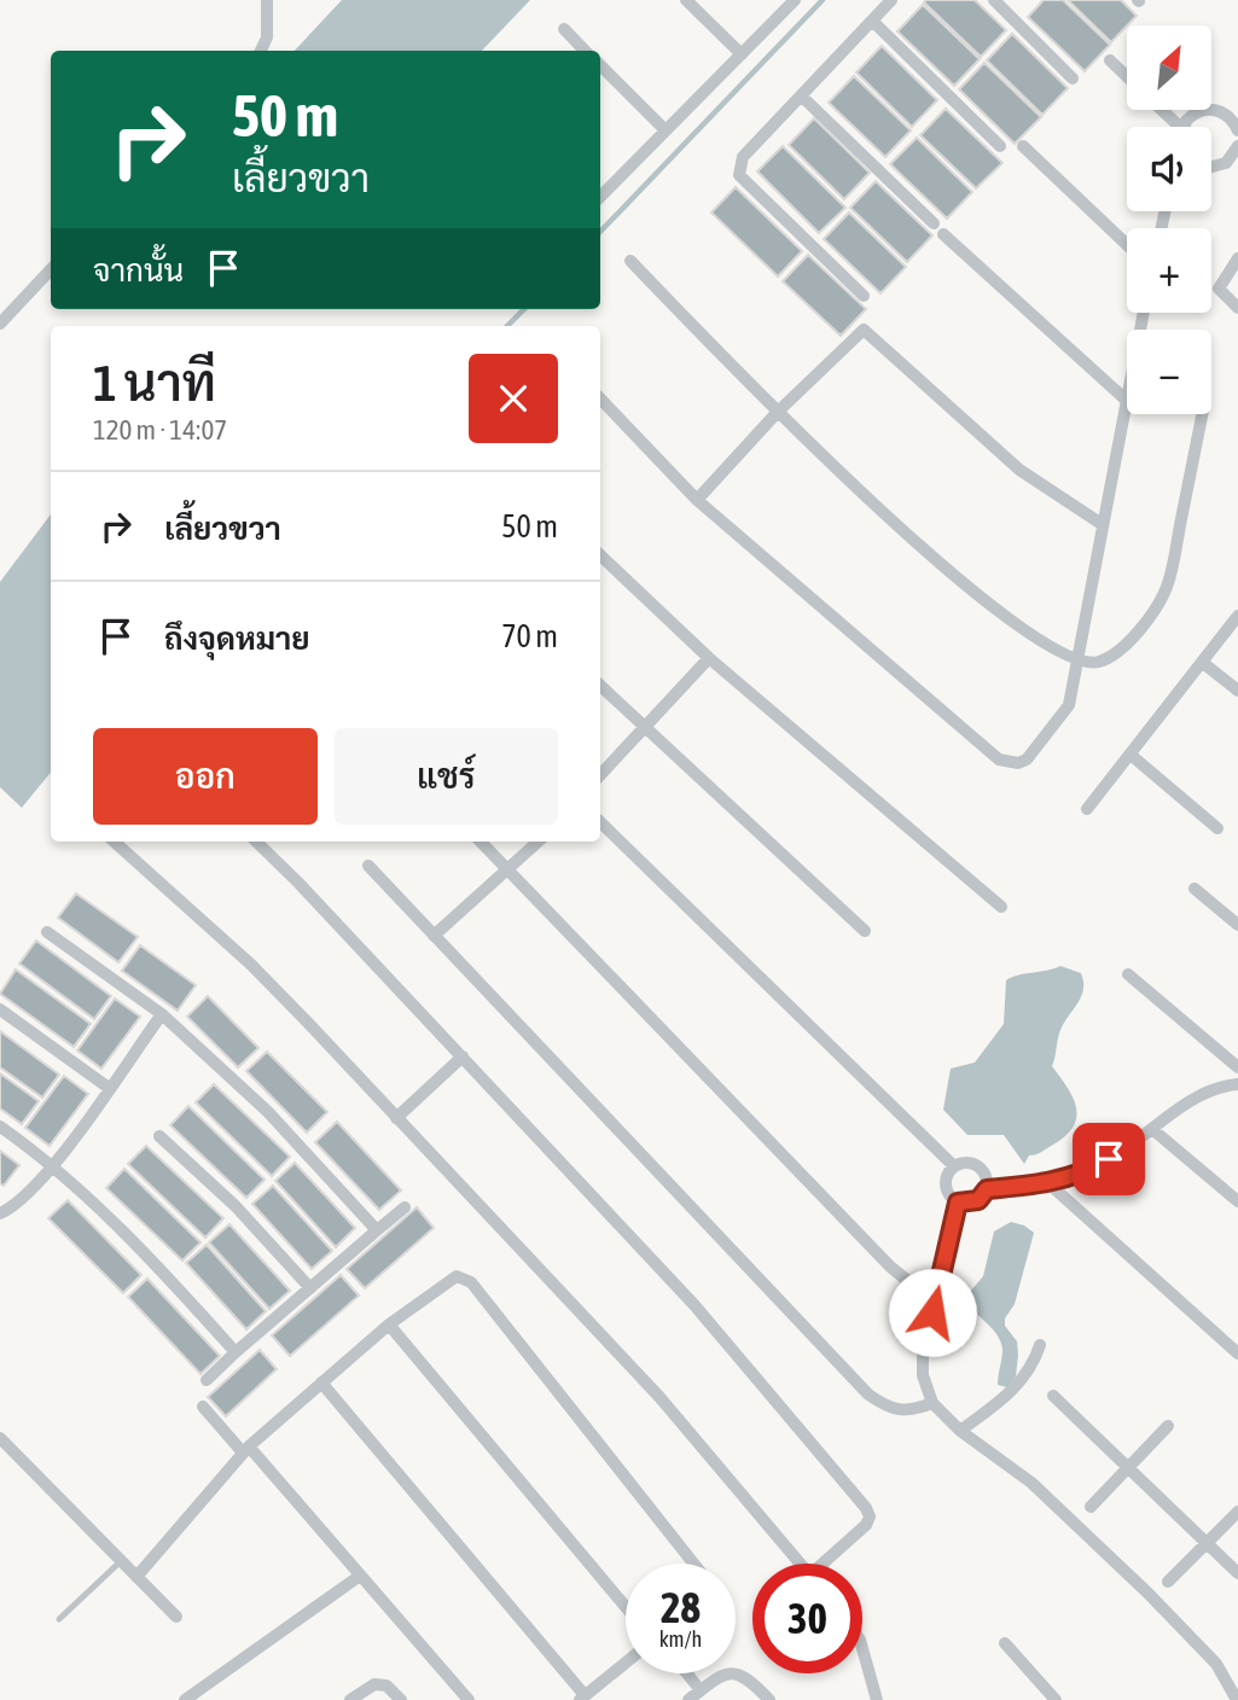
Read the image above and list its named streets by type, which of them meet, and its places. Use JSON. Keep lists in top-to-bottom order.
{
  "north": "top right",
  "page": {
    "map_buttons": ["+", "−"],
    "turn": ["50 m", "เลี้ยวขวา"],
    "then": "จากนั้น",
    "heading": ["1 นาที", "120 m · 14:07"],
    "list": [
      {
        "name": "เลี้ยวขวา",
        "value": "50 m"
      },
      {
        "name": "ถึงจุดหมาย",
        "value": "70 m"
      }
    ],
    "buttons": ["ออก", "แชร์"],
    "speed": "28 km/h",
    "limit": "30"
  }
}
